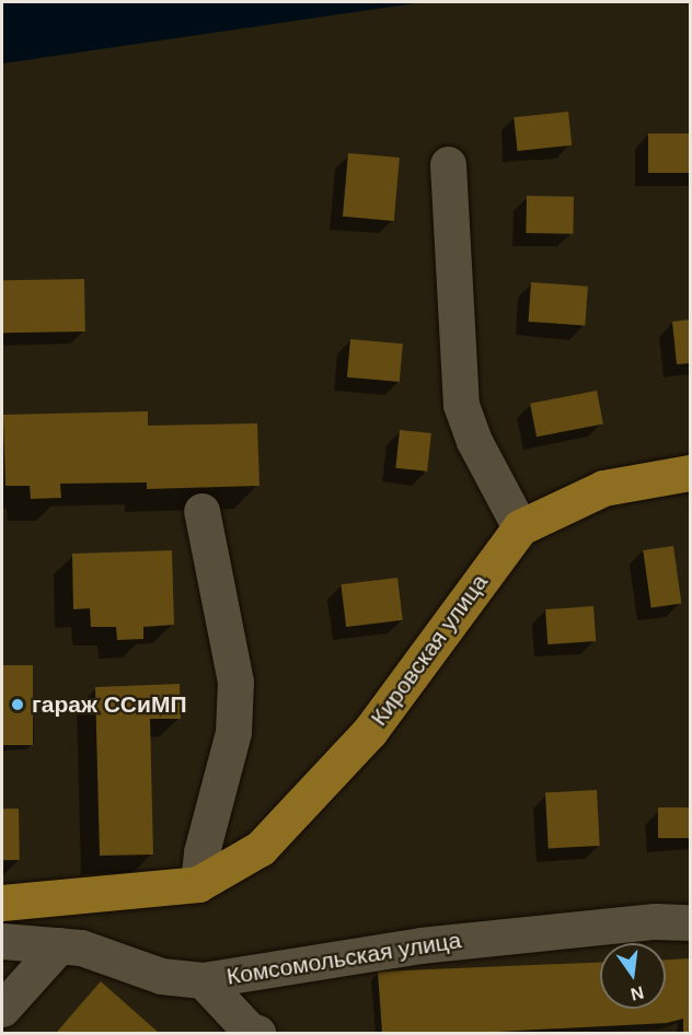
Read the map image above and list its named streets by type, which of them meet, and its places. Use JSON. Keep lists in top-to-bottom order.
{
  "streets": {
    "main road": ["Кировская улица"],
    "street": ["Комсомольская улица"]
  },
  "places": ["гараж ССиМП"],
  "north": "bottom"
}
